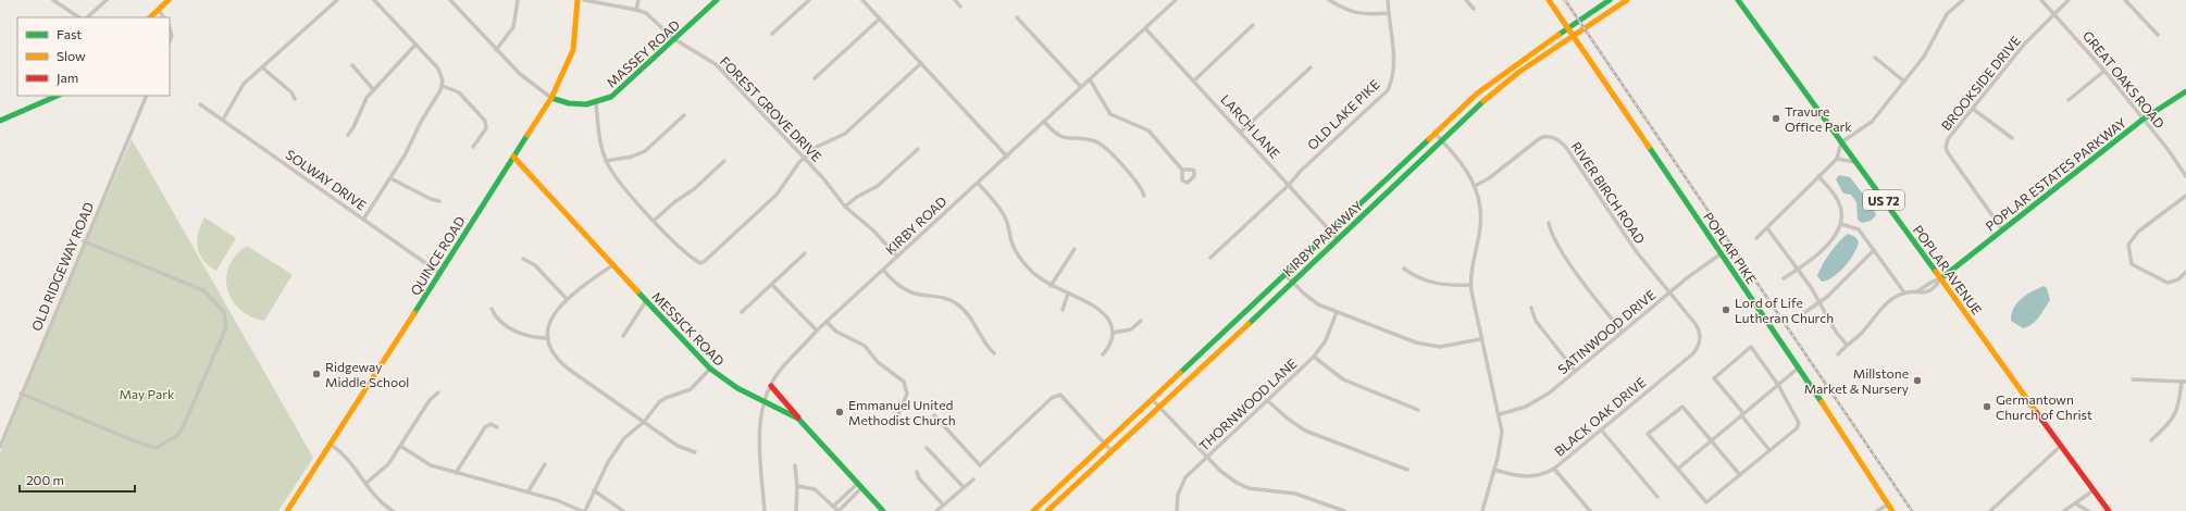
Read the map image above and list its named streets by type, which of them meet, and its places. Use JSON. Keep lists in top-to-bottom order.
{
  "streets": {
    "main road": [
      "MASSEY ROAD",
      "POPLAR ESTATES PARKWAY",
      "US 72",
      "KIRBY PARKWAY",
      "POPLAR PIKE",
      "QUINCE ROAD",
      "POPLAR AVENUE",
      "MESSICK ROAD"
    ],
    "street": [
      "GREAT OAKS ROAD",
      "BROOKSIDE DRIVE",
      "FOREST GROVE DRIVE",
      "OLD LAKE PIKE",
      "LARCH LANE",
      "SOLWAY DRIVE",
      "RIVER BIRCH ROAD",
      "KIRBY ROAD",
      "OLD RIDGEWAY ROAD",
      "SATINWOOD DRIVE",
      "THORNWOOD LANE",
      "BLACK OAK DRIVE"
    ]
  },
  "crossings": [
    ["MASSEY ROAD", "FOREST GROVE DRIVE"],
    ["MASSEY ROAD", "QUINCE ROAD"],
    ["GREAT OAKS ROAD", "BROOKSIDE DRIVE"],
    ["GREAT OAKS ROAD", "POPLAR ESTATES PARKWAY"],
    ["BROOKSIDE DRIVE", "POPLAR ESTATES PARKWAY"],
    ["FOREST GROVE DRIVE", "KIRBY ROAD"],
    ["OLD LAKE PIKE", "LARCH LANE"],
    ["LARCH LANE", "KIRBY ROAD"],
    ["LARCH LANE", "KIRBY PARKWAY"],
    ["POPLAR ESTATES PARKWAY", "POPLAR AVENUE"],
    ["SOLWAY DRIVE", "QUINCE ROAD"],
    ["RIVER BIRCH ROAD", "SATINWOOD DRIVE"],
    ["RIVER BIRCH ROAD", "BLACK OAK DRIVE"],
    ["KIRBY ROAD", "MESSICK ROAD"],
    ["KIRBY PARKWAY", "POPLAR PIKE"],
    ["POPLAR PIKE", "SATINWOOD DRIVE"],
    ["QUINCE ROAD", "MESSICK ROAD"]
  ],
  "parks": ["May Park"],
  "places": [
    "Travure Office Park",
    "Lord of Life Lutheran Church",
    "Ridgeway Middle School",
    "Millstone Market & Nursery",
    "Germantown Church of Christ",
    "Emmanuel United Methodist Church"
  ],
  "legend": ["Fast", "Slow", "Jam"],
  "scale_bar": "200 m"
}
